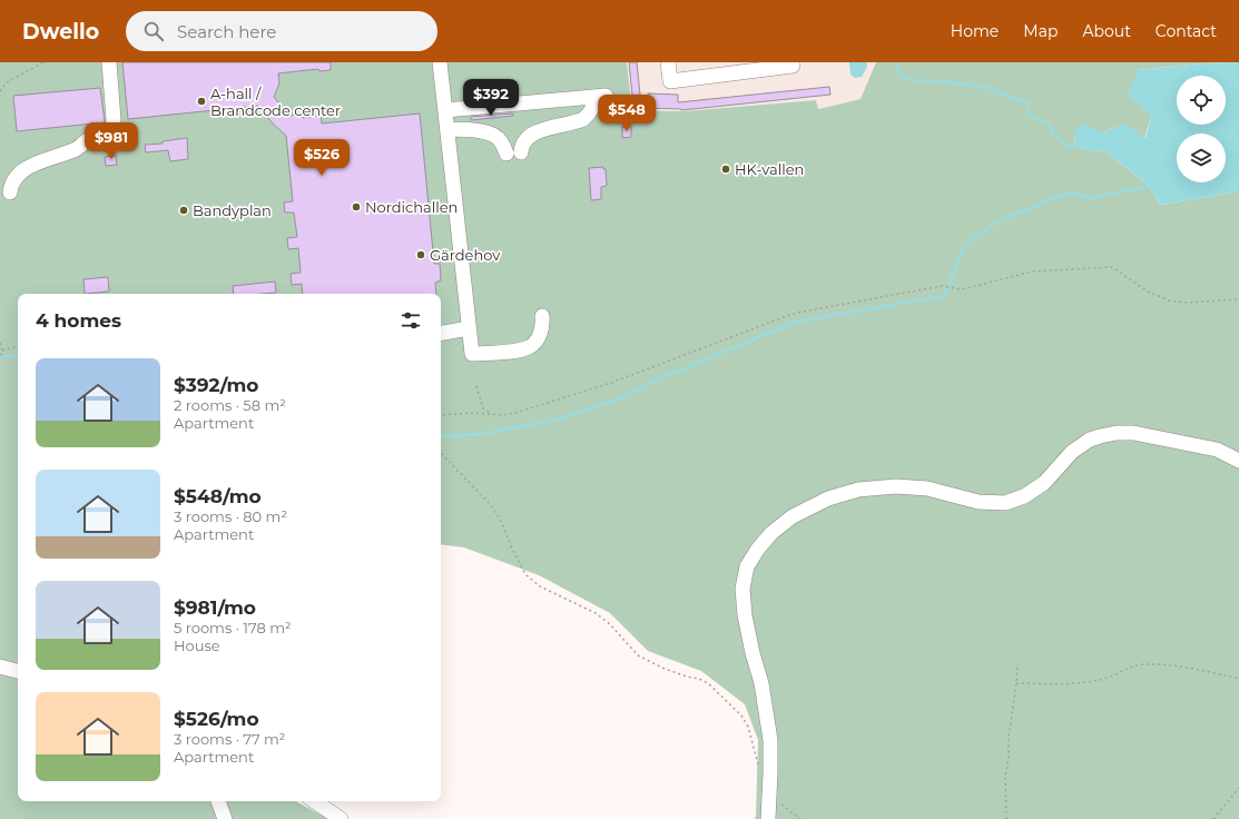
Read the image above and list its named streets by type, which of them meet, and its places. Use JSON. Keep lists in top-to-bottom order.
{
  "places": [
    "A-hall / Brandcode center",
    "HK-vallen",
    "Nordichallen",
    "Bandyplan",
    "Gärdehov"
  ],
  "page": {
    "header": "Dwello",
    "search": "Search here",
    "nav": [
      "Home",
      "Map",
      "About",
      "Contact"
    ],
    "price": [
      "$392",
      "$548",
      "$981",
      "$526"
    ],
    "heading": "4 homes",
    "list": [
      {
        "name": "$392/mo",
        "note": "2 rooms · 58 m² · Apartment"
      },
      {
        "name": "$548/mo",
        "note": "3 rooms · 80 m² · Apartment"
      },
      {
        "name": "$981/mo",
        "note": "5 rooms · 178 m² · House"
      },
      {
        "name": "$526/mo",
        "note": "3 rooms · 77 m² · Apartment"
      }
    ]
  }
}
